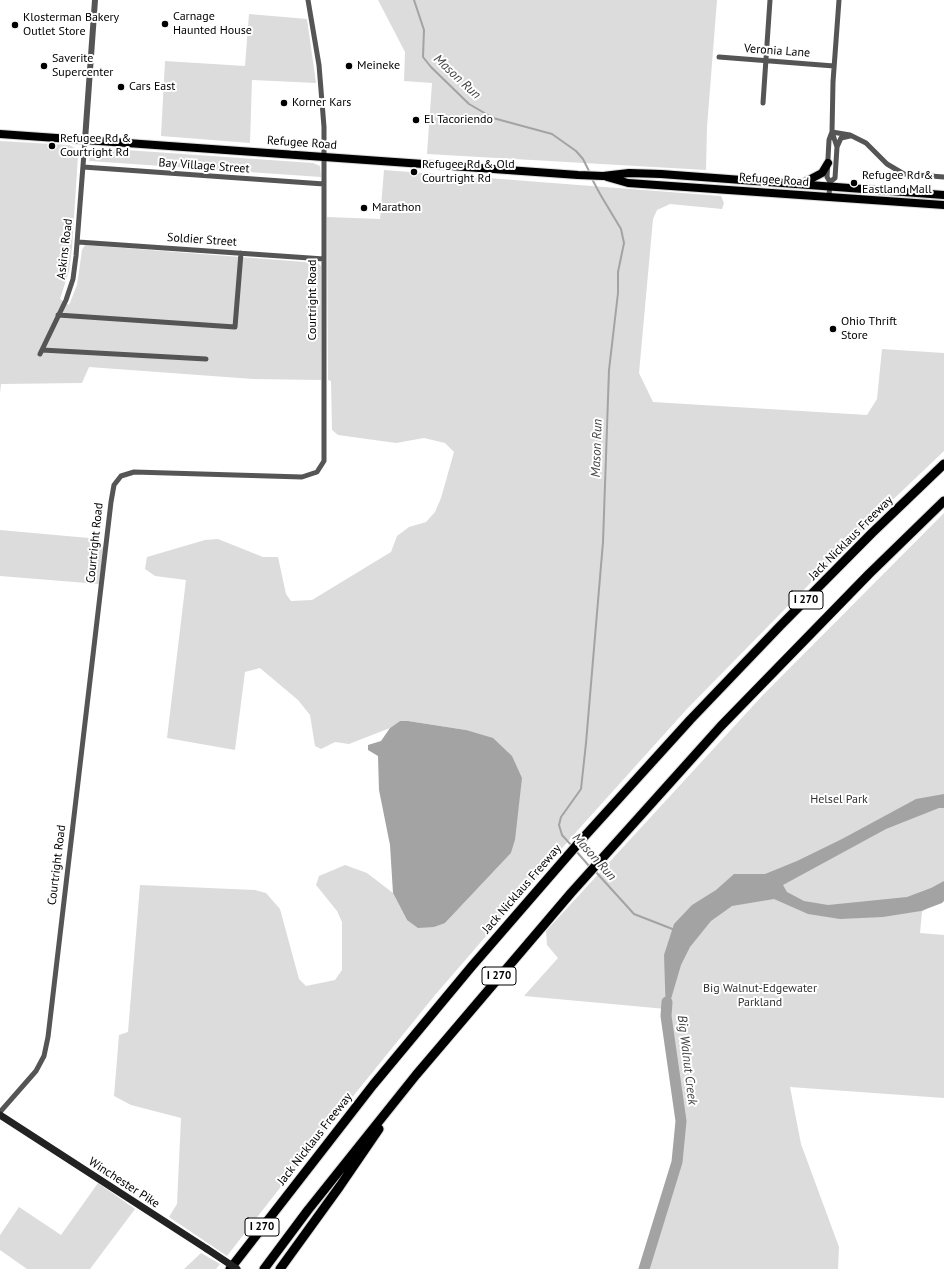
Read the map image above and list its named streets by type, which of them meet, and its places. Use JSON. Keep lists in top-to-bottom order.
{
  "streets": {
    "highway": ["Jack Nicklaus Freeway", "I 270"],
    "main road": ["Refugee Road", "Winchester Pike"],
    "street": [
      "Veronia Lane",
      "Bay Village Street",
      "Soldier Street",
      "Askins Road",
      "Courtright Road"
    ]
  },
  "crossings": [
    ["Refugee Road", "Askins Road"],
    ["Refugee Road", "Courtright Road"],
    ["Bay Village Street", "Askins Road"],
    ["Bay Village Street", "Courtright Road"],
    ["Soldier Street", "Askins Road"],
    ["Soldier Street", "Courtright Road"]
  ],
  "water": ["Mason Run", "Big Walnut Creek"],
  "parks": ["Helsel Park", "Big Walnut-Edgewater Parkland"],
  "places": [
    "Carnage Haunted House",
    "Klosterman Bakery Outlet Store",
    "Saverite Supercenter",
    "Meineke",
    "Cars East",
    "Korner Kars",
    "El Tacoriendo",
    "Refugee Rd & Courtright Rd",
    "Refugee Rd & Old Courtright Rd",
    "Refugee Rd & Eastland Mall",
    "Marathon",
    "Ohio Thrift Store"
  ]
}
